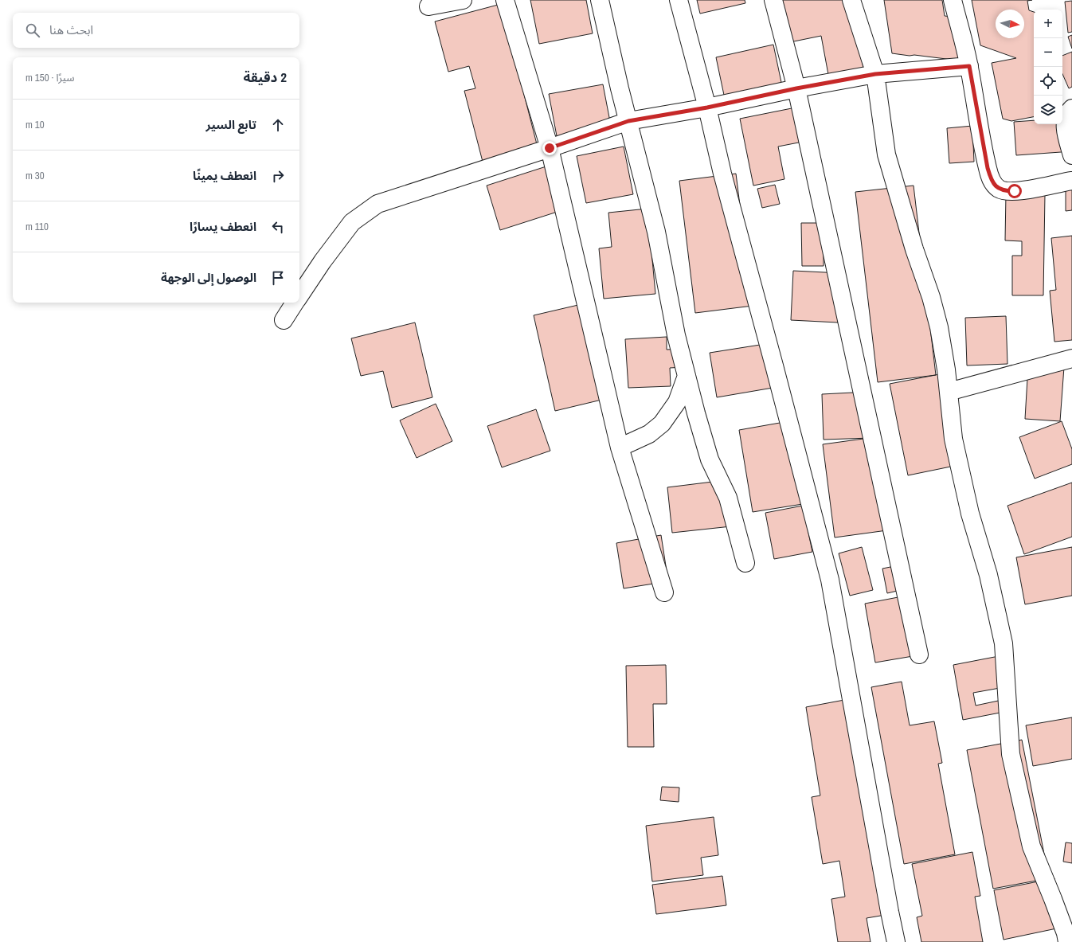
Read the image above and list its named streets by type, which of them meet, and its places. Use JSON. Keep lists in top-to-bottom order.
{
  "north": "right",
  "page": {
    "map_buttons": ["+", "−"],
    "search": "ابحث هنا",
    "heading": ["2 دقيقة", "سيرًا · 150 m"],
    "list": [
      ["تابع السير", "10 m"],
      ["انعطف يمينًا", "30 m"],
      ["انعطف يسارًا", "110 m"],
      "الوصول إلى الوجهة"
    ]
  }
}
